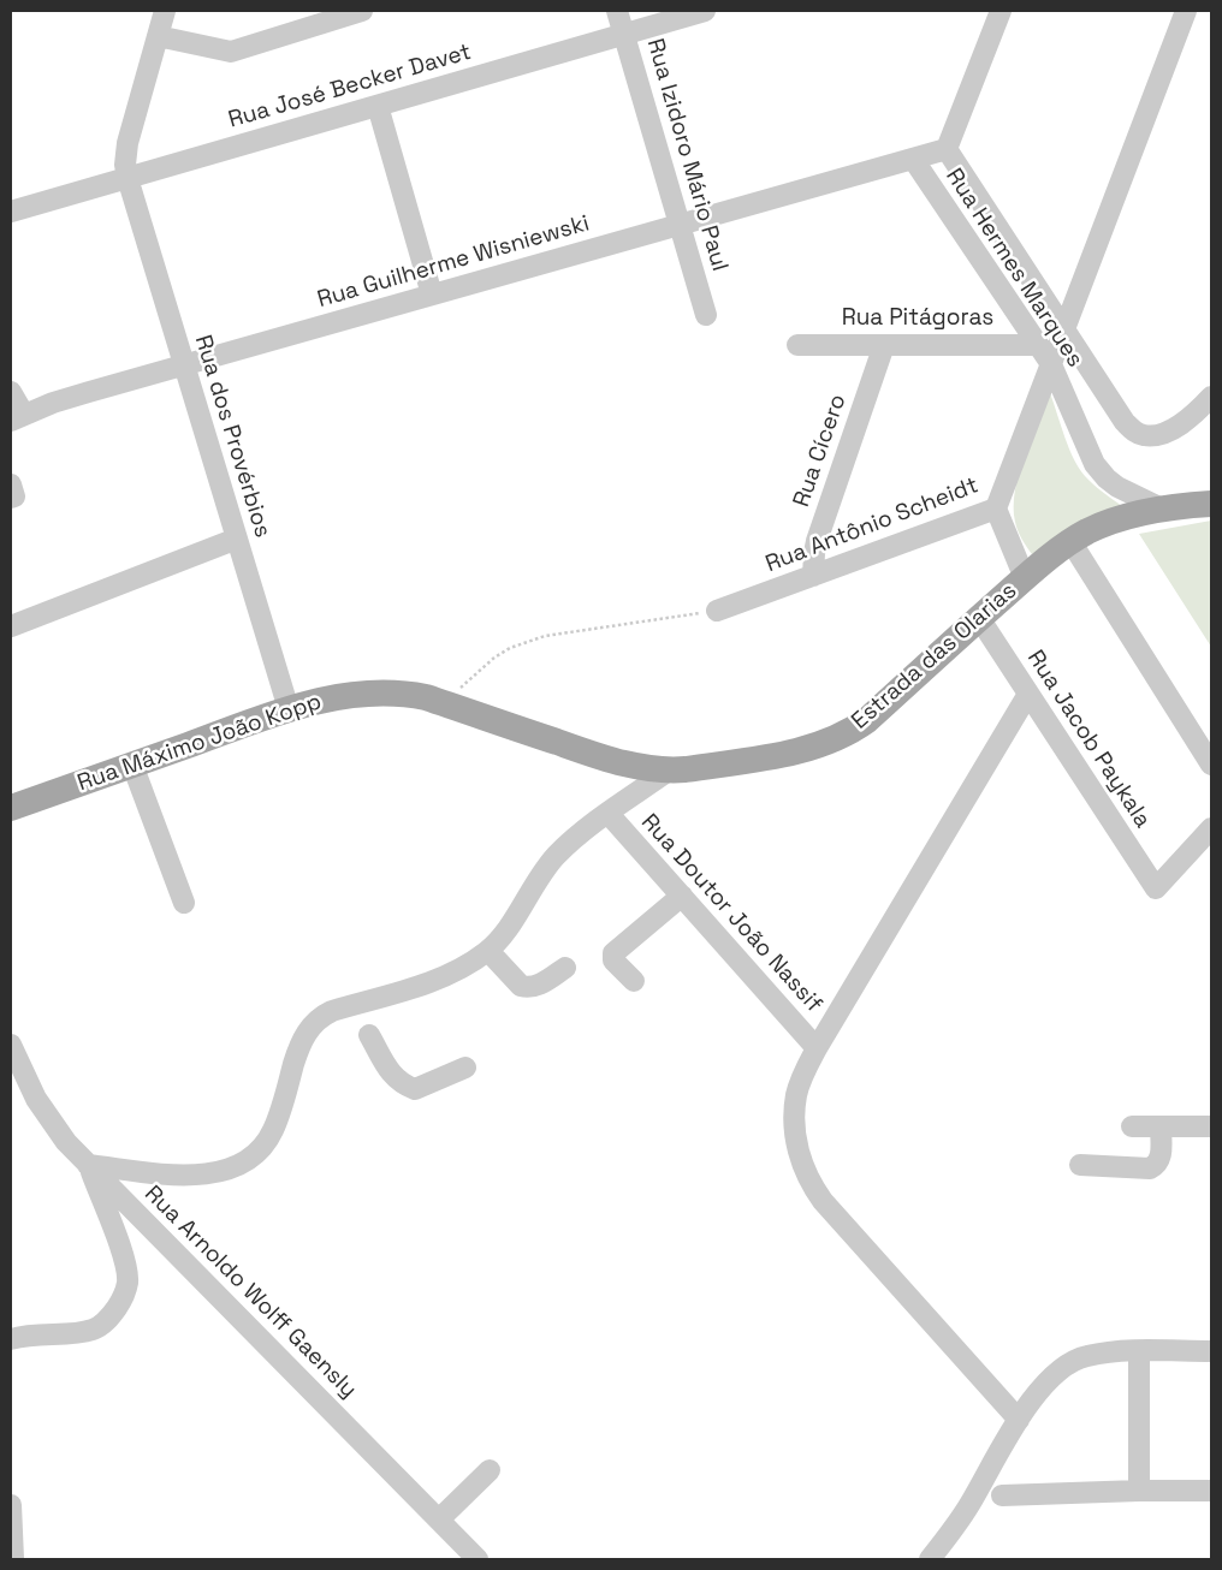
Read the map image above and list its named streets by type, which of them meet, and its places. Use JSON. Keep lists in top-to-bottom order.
{
  "streets": {
    "main road": ["Estrada das Olarias", "Rua Máximo João Kopp"],
    "street": [
      "Rua José Becker Davet",
      "Rua Izidoro Mário Paul",
      "Rua Guilherme Wisniewski",
      "Rua Hermes Marques",
      "Rua Pitágoras",
      "Rua dos Provérbios",
      "Rua Cícero",
      "Rua Antônio Scheidt",
      "Rua Jacob Paykala",
      "Rua Doutor João Nassif",
      "Rua Arnoldo Wolff Gaensly"
    ]
  },
  "crossings": [
    ["Rua José Becker Davet", "Rua Izidoro Mário Paul"],
    ["Rua José Becker Davet", "Rua dos Provérbios"],
    ["Rua Izidoro Mário Paul", "Rua Guilherme Wisniewski"],
    ["Rua Guilherme Wisniewski", "Rua Hermes Marques"],
    ["Rua Guilherme Wisniewski", "Rua dos Provérbios"],
    ["Rua Hermes Marques", "Rua Pitágoras"],
    ["Rua Hermes Marques", "Rua Antônio Scheidt"],
    ["Rua Hermes Marques", "Estrada das Olarias"],
    ["Rua Pitágoras", "Rua Cícero"],
    ["Rua dos Provérbios", "Rua Máximo João Kopp"],
    ["Rua Cícero", "Rua Antônio Scheidt"],
    ["Estrada das Olarias", "Rua Jacob Paykala"],
    ["Estrada das Olarias", "Rua Máximo João Kopp"],
    ["Estrada das Olarias", "Rua Doutor João Nassif"],
    ["Estrada das Olarias", "Rua Arnoldo Wolff Gaensly"]
  ]
}
